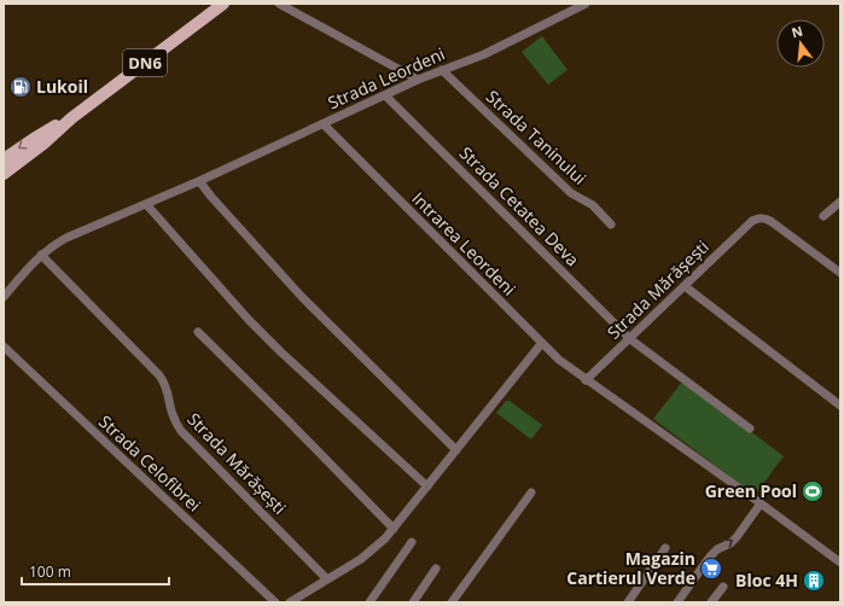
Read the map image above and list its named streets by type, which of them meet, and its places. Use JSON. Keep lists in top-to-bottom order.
{
  "streets": {
    "main road": ["DN6"],
    "street": [
      "Strada Leordeni",
      "Strada Taninului",
      "Strada Cetatea Deva",
      "Intrarea Leordeni",
      "Strada Mărășești",
      "Strada Celofibrei"
    ]
  },
  "crossings": [
    ["Strada Leordeni", "Strada Taninului"],
    ["Strada Leordeni", "Strada Cetatea Deva"],
    ["Strada Leordeni", "Intrarea Leordeni"],
    ["Strada Leordeni", "Strada Mărășești"],
    ["Strada Cetatea Deva", "Strada Mărășești"],
    ["Intrarea Leordeni", "Strada Mărășești"]
  ],
  "places": {
    "fuel station": ["Lukoil"],
    "sports": ["Green Pool"],
    "supermarket": ["Magazin Cartierul Verde"],
    "building": ["Bloc 4H"]
  },
  "scale_bar": "100 m",
  "north": "top"
}
